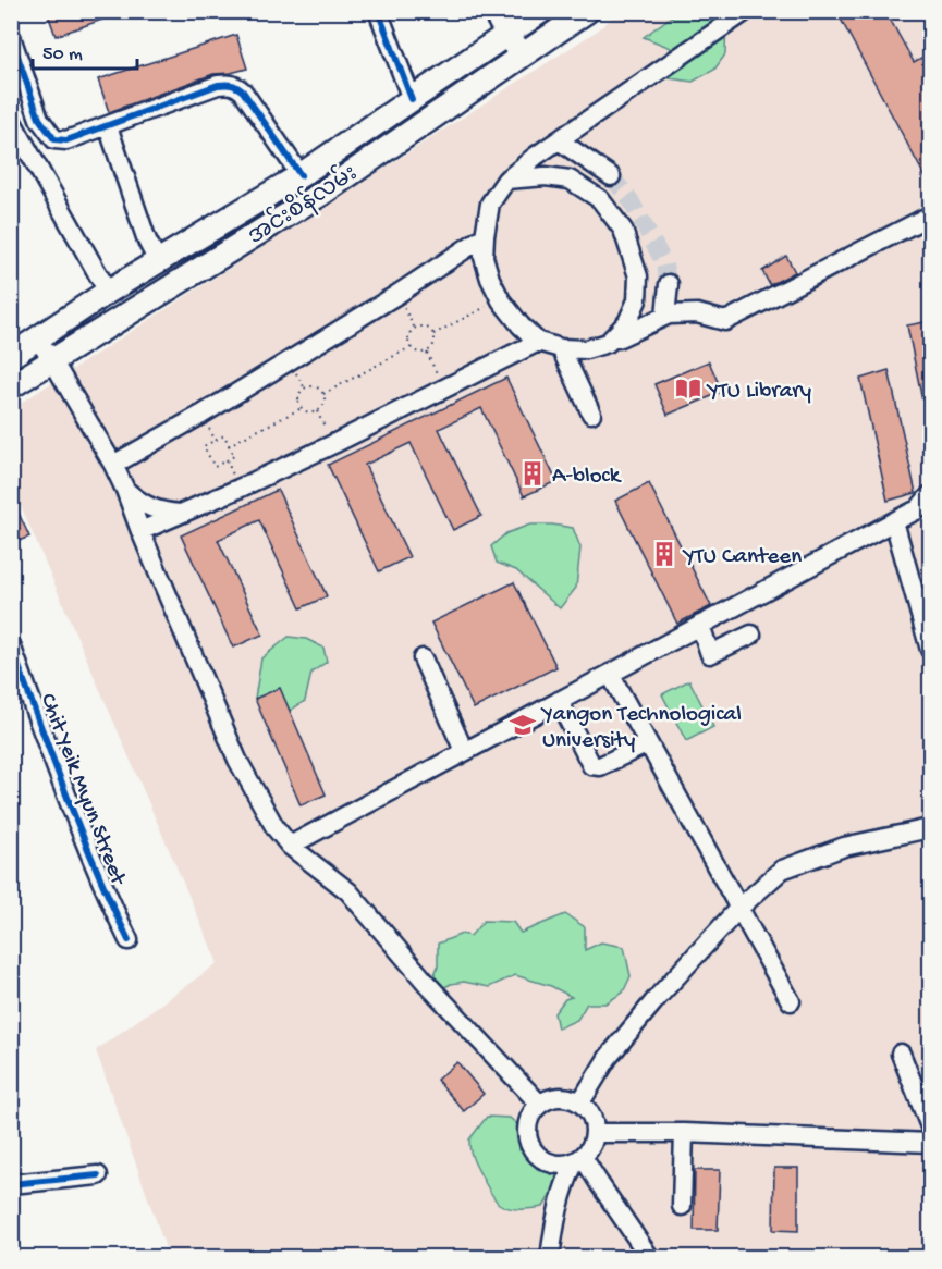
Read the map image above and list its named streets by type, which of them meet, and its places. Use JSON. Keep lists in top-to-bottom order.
{
  "streets": {
    "main road": ["အင်းစိန်လမ်း"],
    "street": ["Chit Yeik Myun Street"]
  },
  "places": {
    "library": ["YTU Library"],
    "building": ["A-block", "YTU Canteen"],
    "school or university": ["Yangon Technological University"]
  },
  "scale_bar": "50 m"
}
